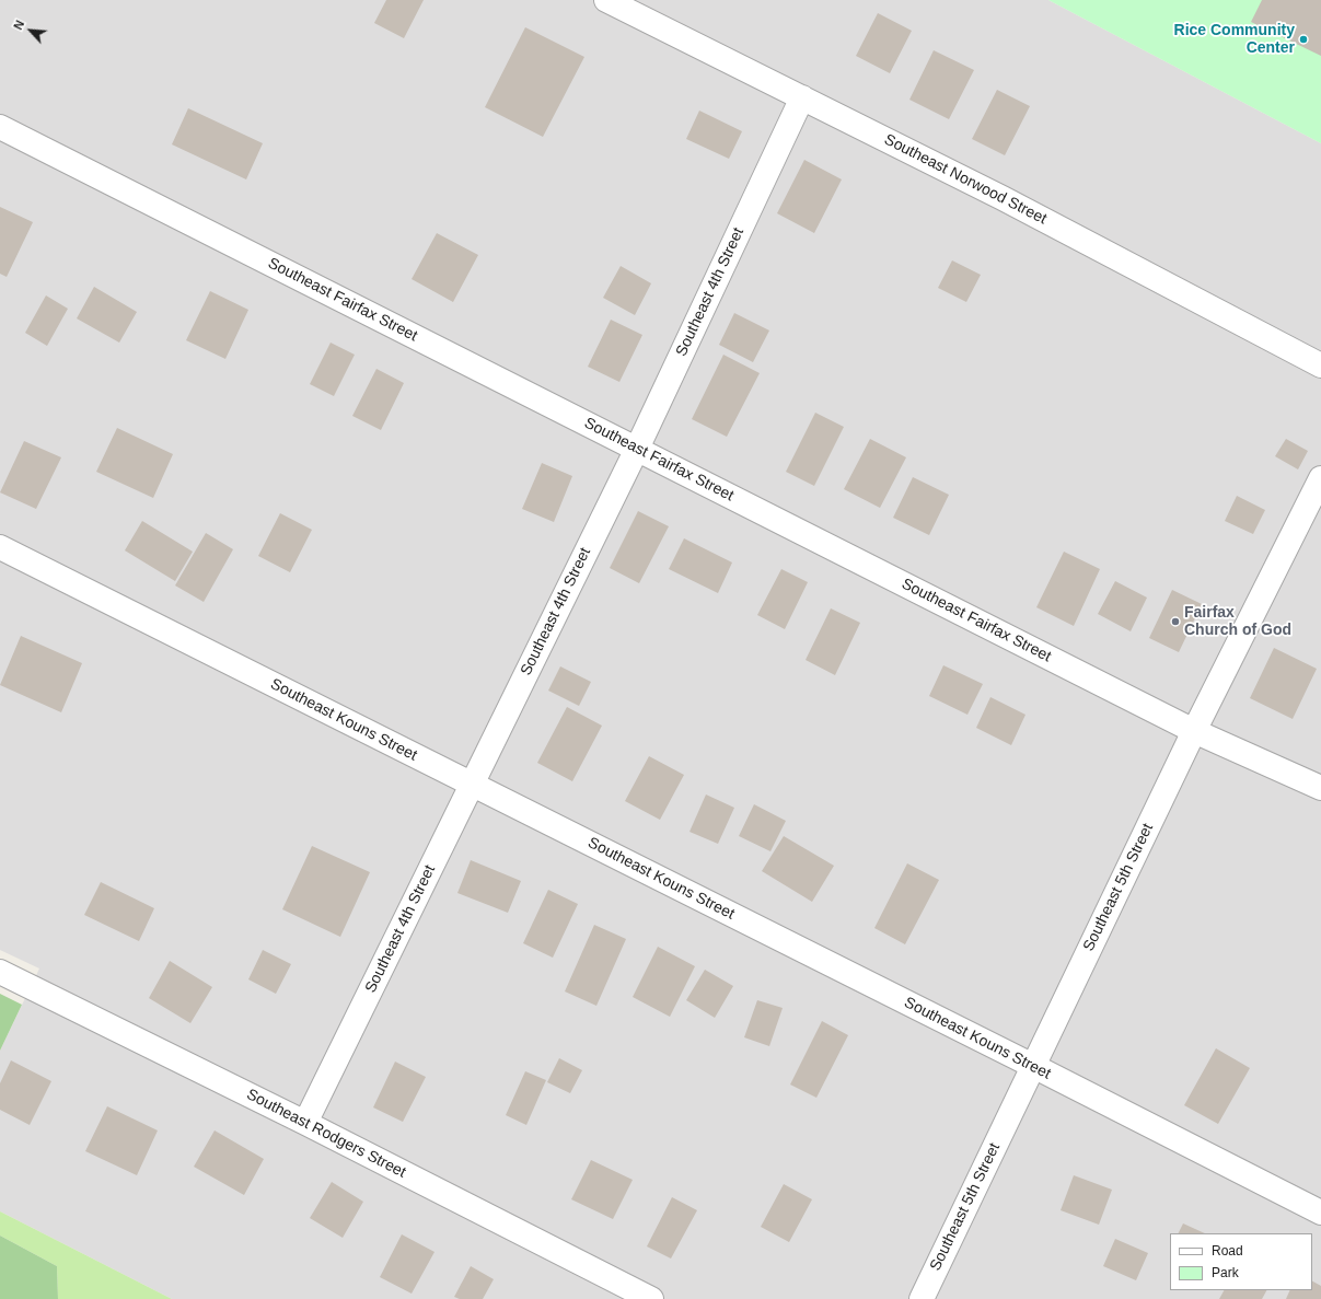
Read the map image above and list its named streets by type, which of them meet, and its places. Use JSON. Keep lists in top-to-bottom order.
{
  "streets": {
    "street": [
      "Southeast Norwood Street",
      "Southeast 4th Street",
      "Southeast Fairfax Street",
      "Southeast Kouns Street",
      "Southeast 5th Street",
      "Southeast Rodgers Street"
    ]
  },
  "crossings": [
    ["Southeast Norwood Street", "Southeast 4th Street"],
    ["Southeast 4th Street", "Southeast Fairfax Street"],
    ["Southeast 4th Street", "Southeast Kouns Street"],
    ["Southeast 4th Street", "Southeast Rodgers Street"],
    ["Southeast Fairfax Street", "Southeast 5th Street"],
    ["Southeast Kouns Street", "Southeast 5th Street"]
  ],
  "places": ["Rice Community Center", "Fairfax Church of God"],
  "legend": ["Road", "Park"],
  "north": "top left"
}
